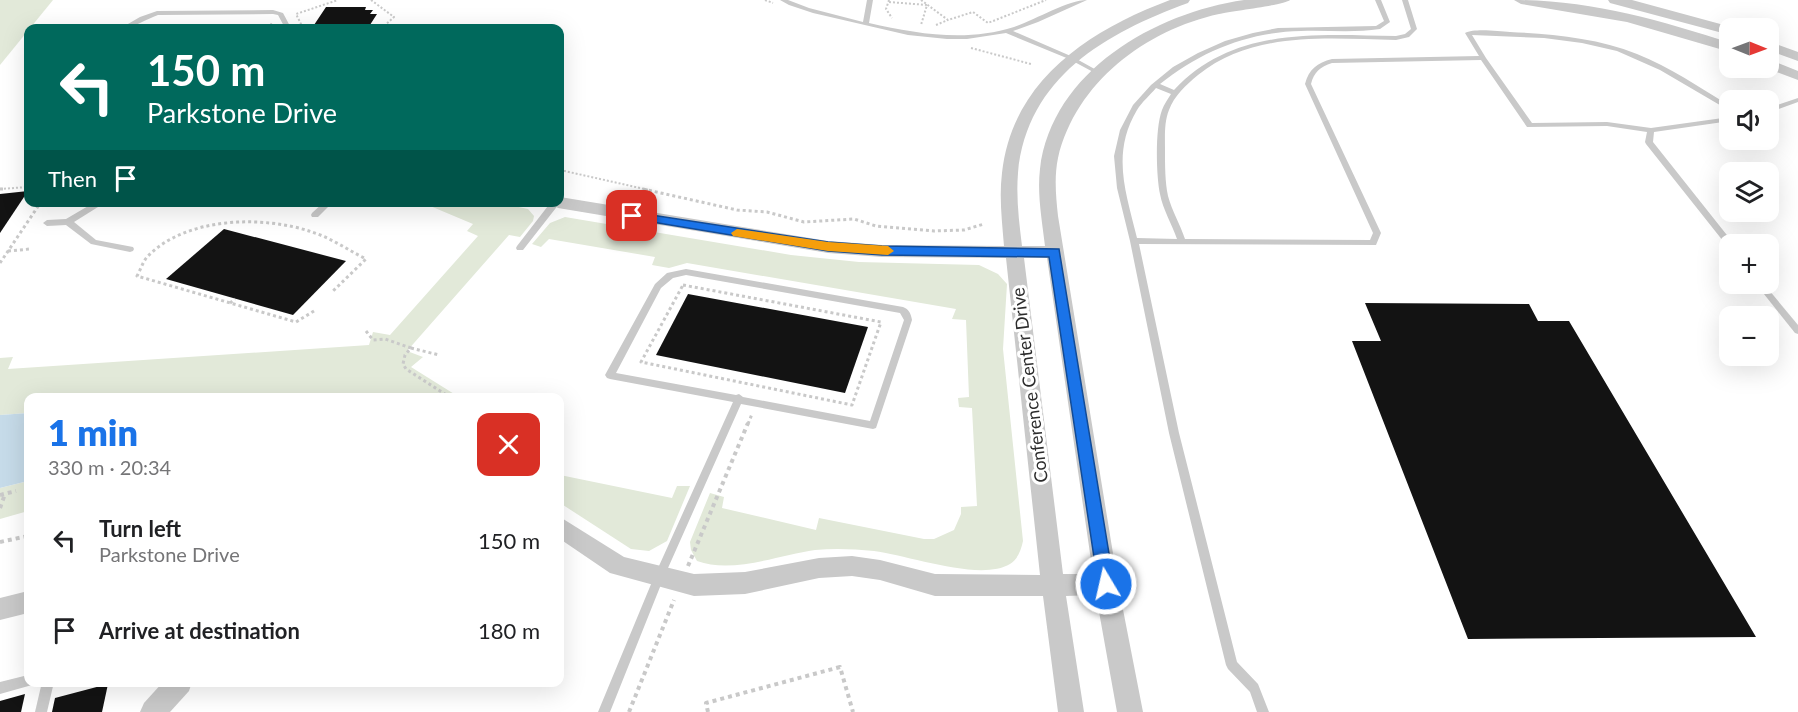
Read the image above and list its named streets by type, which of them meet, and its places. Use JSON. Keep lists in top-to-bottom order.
{
  "streets": {
    "street": ["Conference Center Drive"]
  },
  "north": "right",
  "page": {
    "map_buttons": ["+", "−"],
    "turn": ["150 m", "Parkstone Drive"],
    "then": "Then",
    "heading": ["1 min", "330 m · 20:34"],
    "list": [
      {
        "name": "Turn left",
        "note": "Parkstone Drive",
        "value": "150 m"
      },
      {
        "name": "Arrive at destination",
        "value": "180 m"
      }
    ]
  }
}
